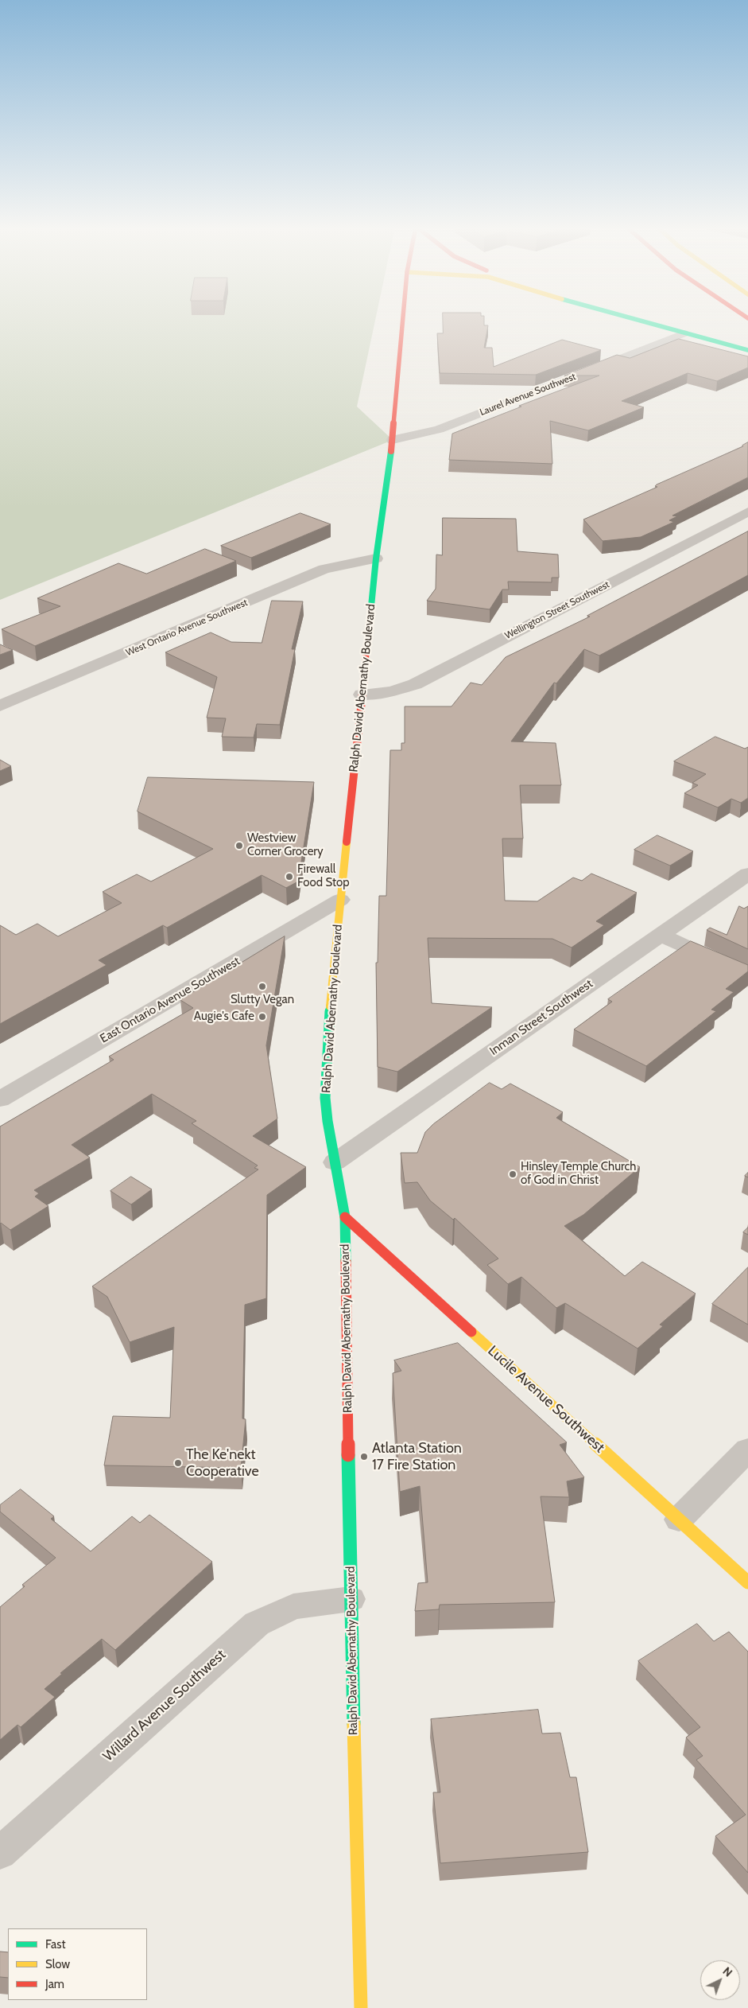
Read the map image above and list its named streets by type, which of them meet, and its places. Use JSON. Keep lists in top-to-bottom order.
{
  "streets": {
    "main road": ["Ralph David Abernathy Boulevard", "Lucile Avenue Southwest"],
    "street": [
      "Laurel Avenue Southwest",
      "Wellington Street Southwest",
      "West Ontario Avenue Southwest",
      "East Ontario Avenue Southwest",
      "Inman Street Southwest",
      "Willard Avenue Southwest"
    ]
  },
  "crossings": [
    ["Laurel Avenue Southwest", "Ralph David Abernathy Boulevard"],
    ["Wellington Street Southwest", "Ralph David Abernathy Boulevard"],
    ["West Ontario Avenue Southwest", "Ralph David Abernathy Boulevard"],
    ["Ralph David Abernathy Boulevard", "East Ontario Avenue Southwest"],
    ["Ralph David Abernathy Boulevard", "Inman Street Southwest"],
    ["Ralph David Abernathy Boulevard", "Lucile Avenue Southwest"],
    ["Ralph David Abernathy Boulevard", "Willard Avenue Southwest"]
  ],
  "places": [
    "Westview Corner Grocery",
    "Firewall Food Stop",
    "Slutty Vegan",
    "Augie's Cafe",
    "Hinsley Temple Church of God in Christ",
    "Atlanta Station 17 Fire Station",
    "The Ke'nekt Cooperative"
  ],
  "legend": ["Fast", "Slow", "Jam"],
  "north": "top right"
}
